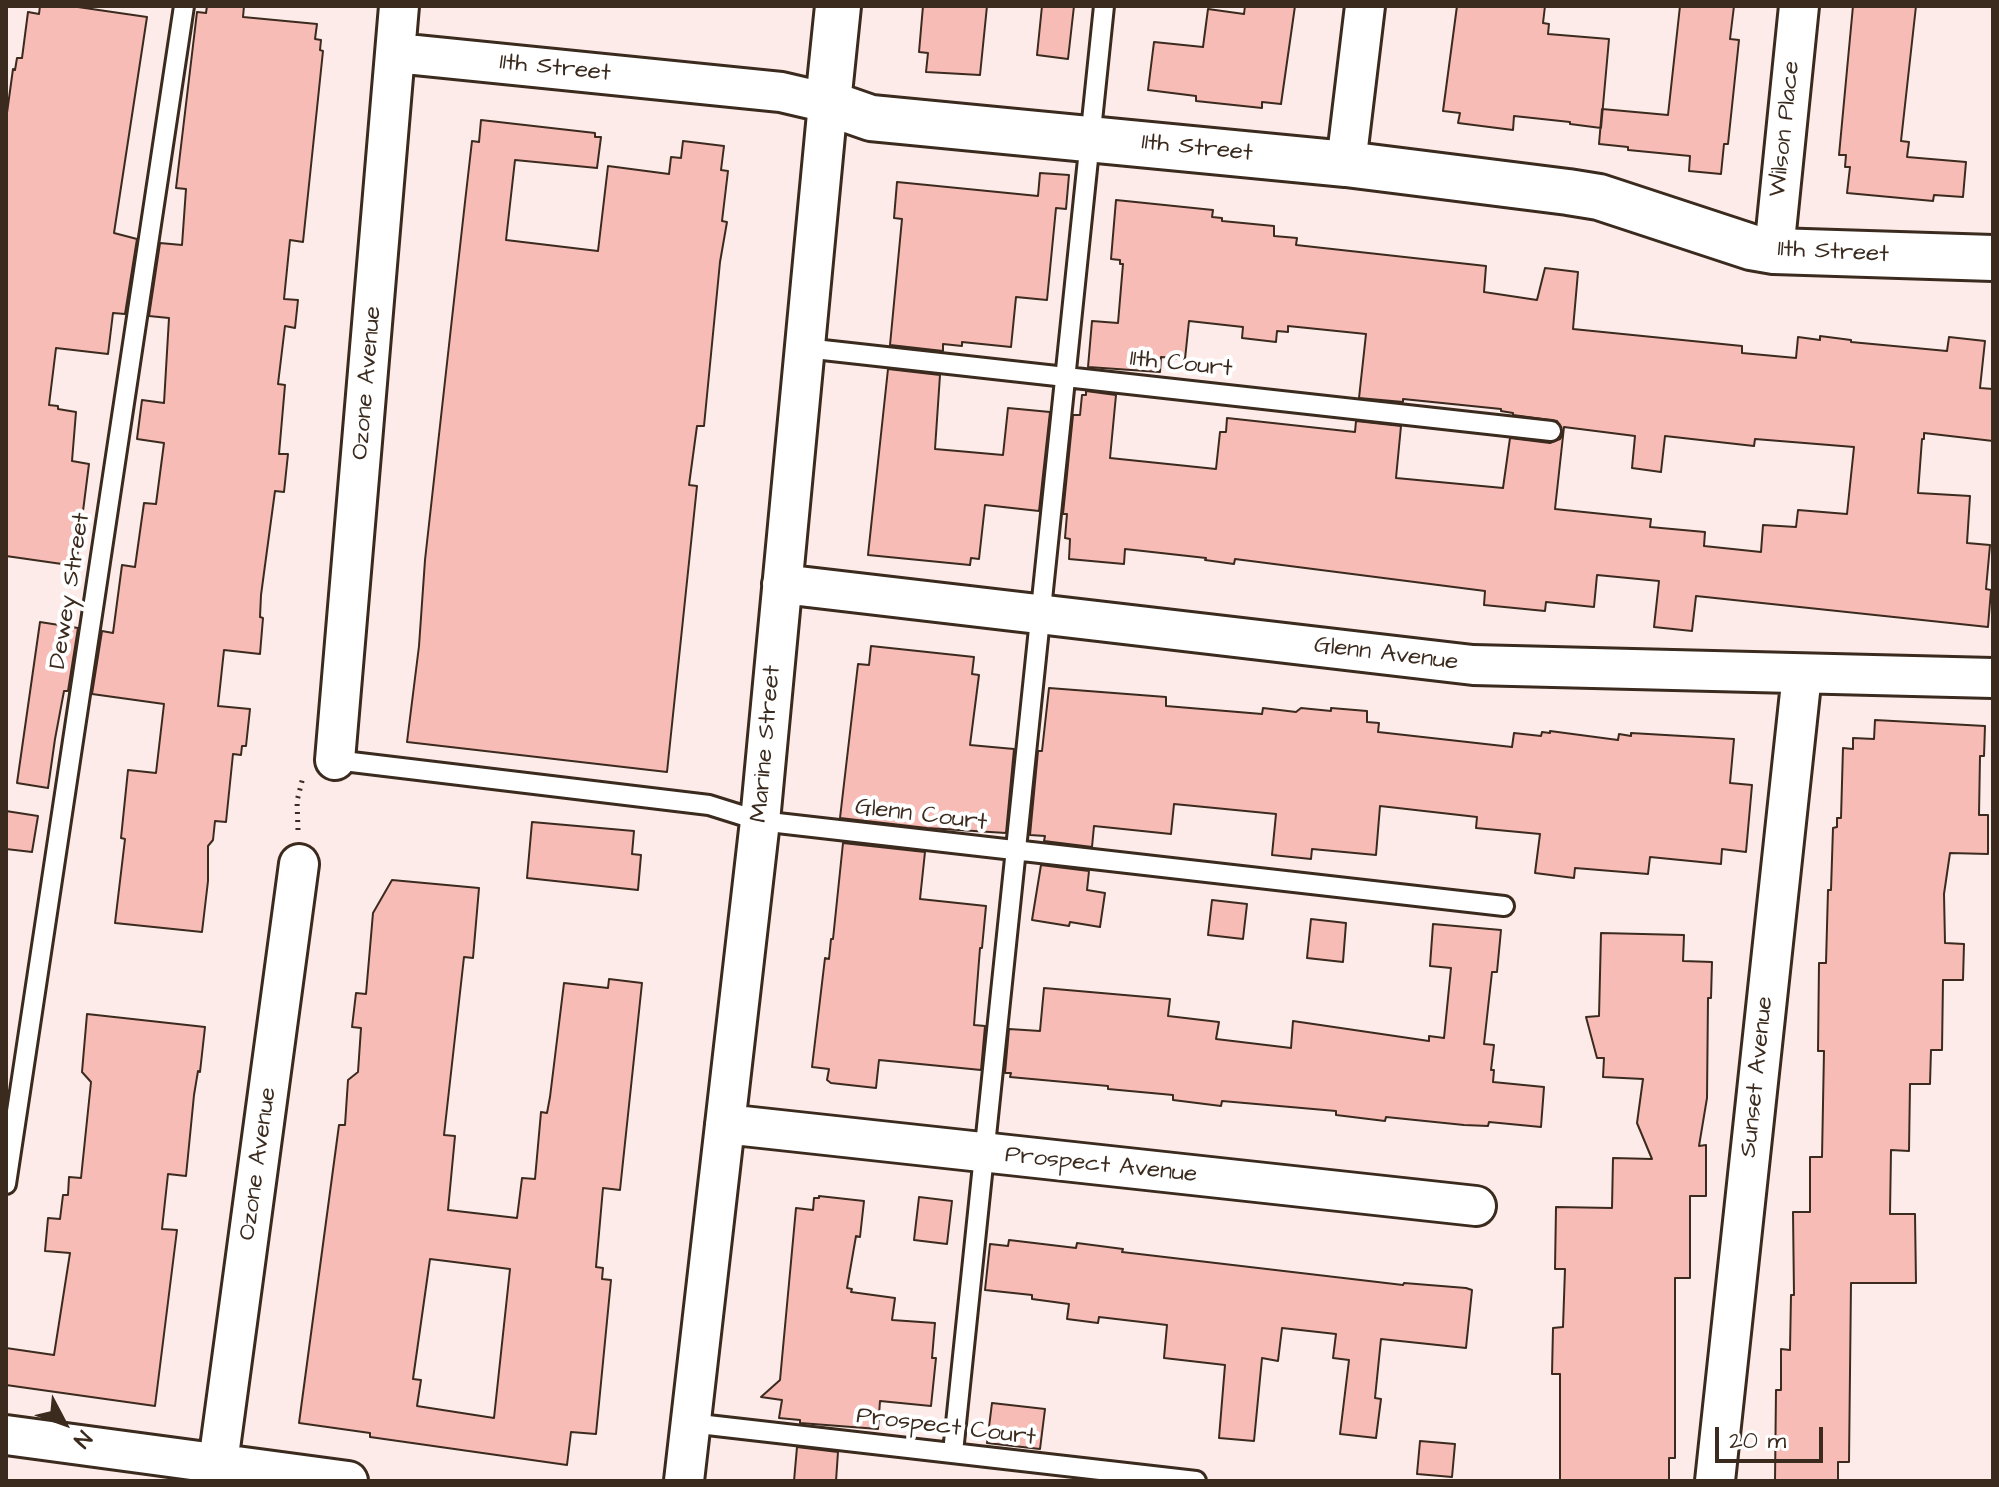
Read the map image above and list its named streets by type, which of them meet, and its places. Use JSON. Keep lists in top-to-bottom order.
{
  "streets": {
    "street": [
      "11th Street",
      "Wilson Place",
      "Ozone Avenue",
      "Glenn Avenue",
      "Marine Street",
      "Sunset Avenue",
      "Prospect Avenue"
    ],
    "lane": [
      "11th Court",
      "Dewey Street",
      "Glenn Court",
      "Prospect Court"
    ]
  },
  "crossings": [
    ["11th Street", "Wilson Place"],
    ["11th Street", "Ozone Avenue"],
    ["11th Street", "Marine Street"],
    ["11th Court", "Marine Street"],
    ["Ozone Avenue", "Glenn Court"],
    ["Glenn Avenue", "Marine Street"],
    ["Glenn Avenue", "Sunset Avenue"],
    ["Marine Street", "Glenn Court"],
    ["Marine Street", "Prospect Avenue"],
    ["Marine Street", "Prospect Court"]
  ],
  "scale_bar": "20 m",
  "north": "bottom right"
}
